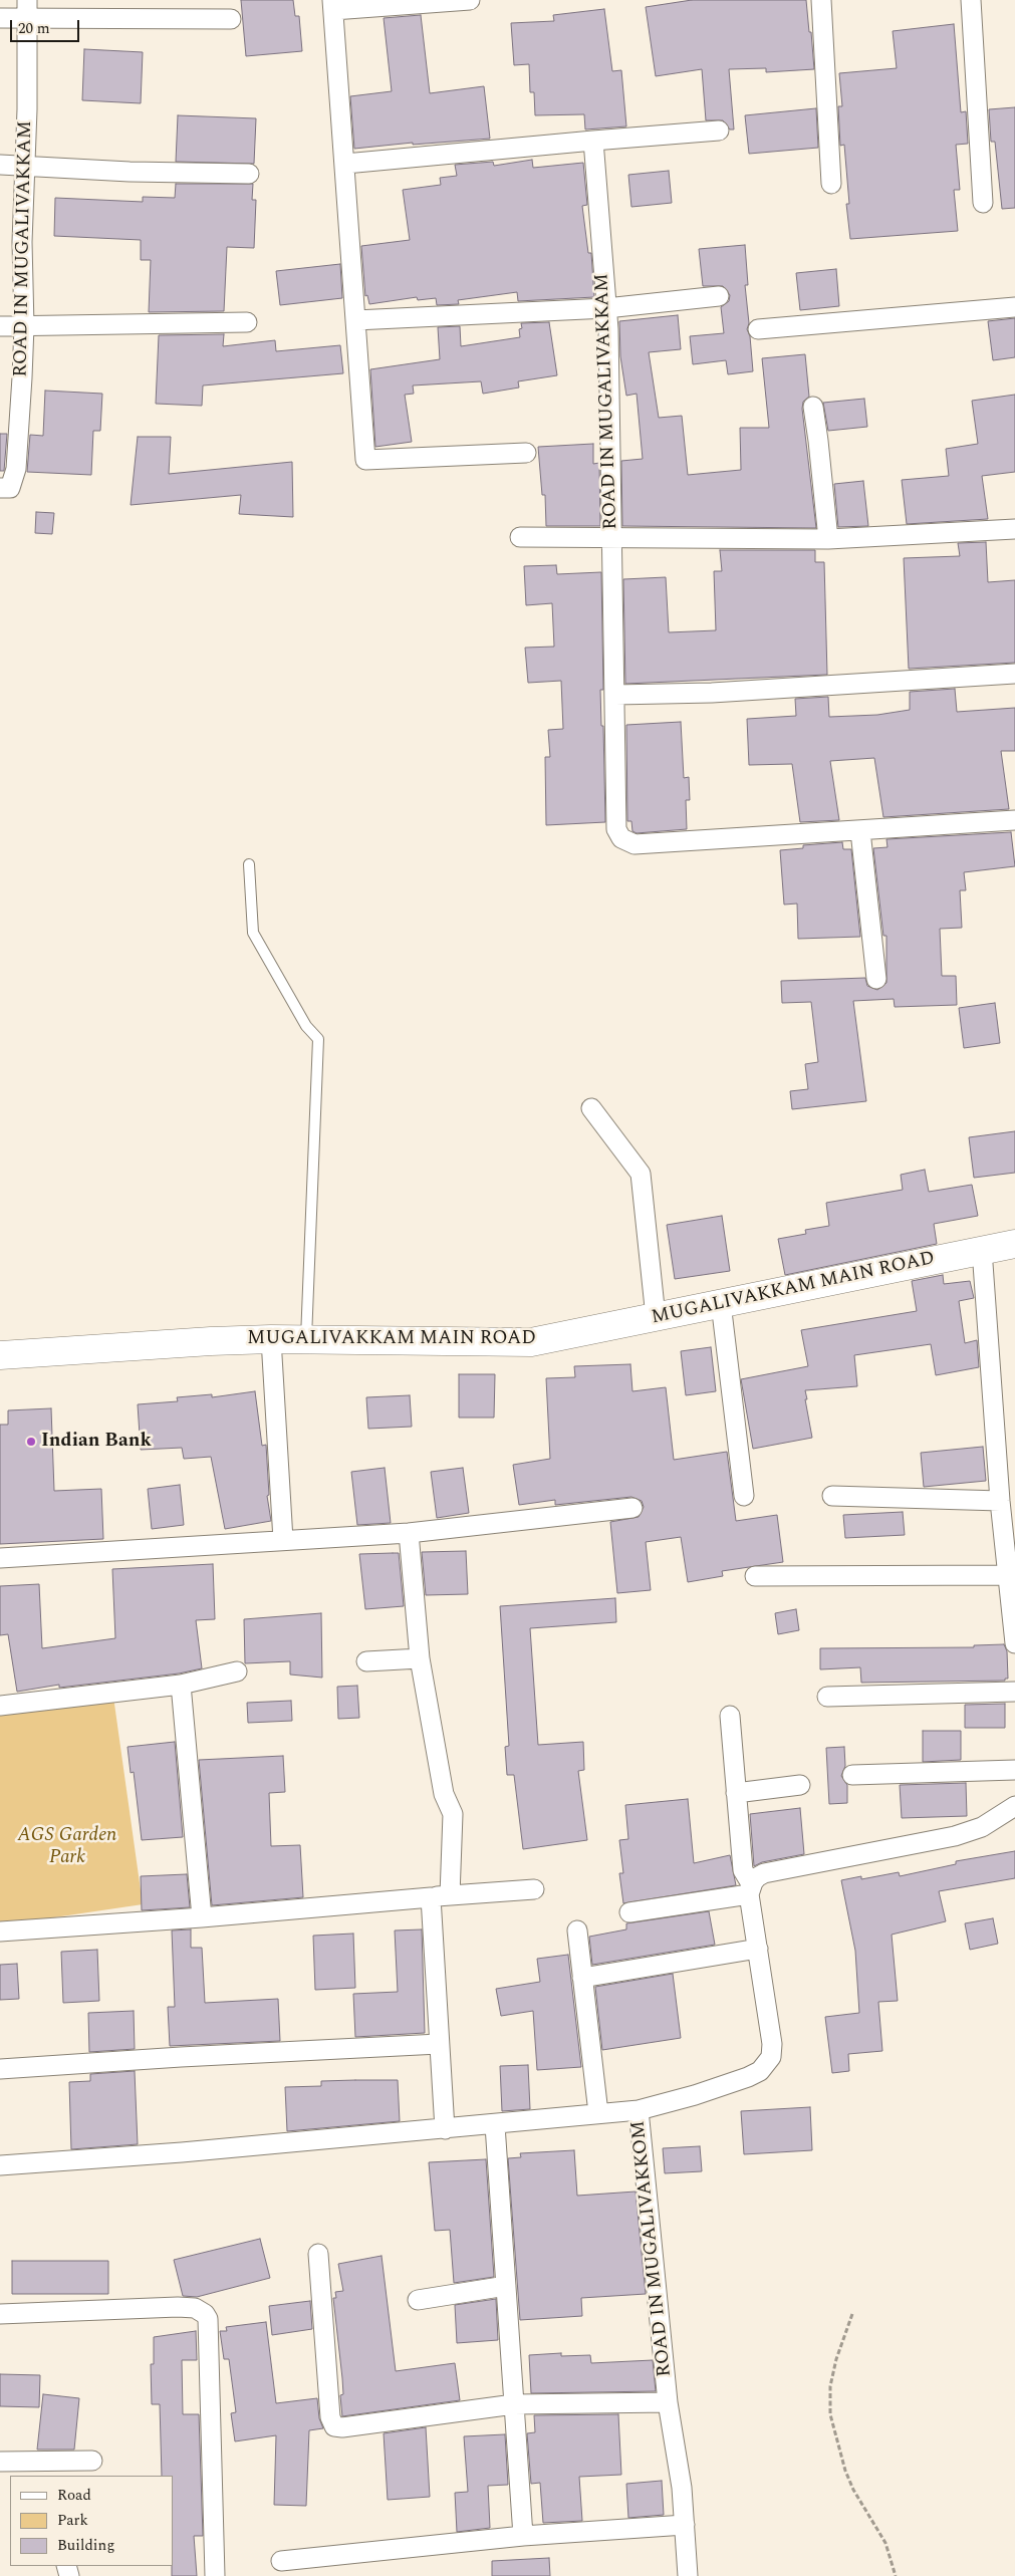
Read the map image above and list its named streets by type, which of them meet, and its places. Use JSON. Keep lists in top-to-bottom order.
{
  "streets": {
    "street": ["ROAD IN MUGALIVAKKAM", "MUGALIVAKKAM MAIN ROAD", "ROAD IN MUGALIVAKKOM"]
  },
  "parks": ["AGS Garden Park"],
  "places": ["Indian Bank"],
  "legend": ["Road", "Park", "Building"],
  "scale_bar": "20 m"
}
